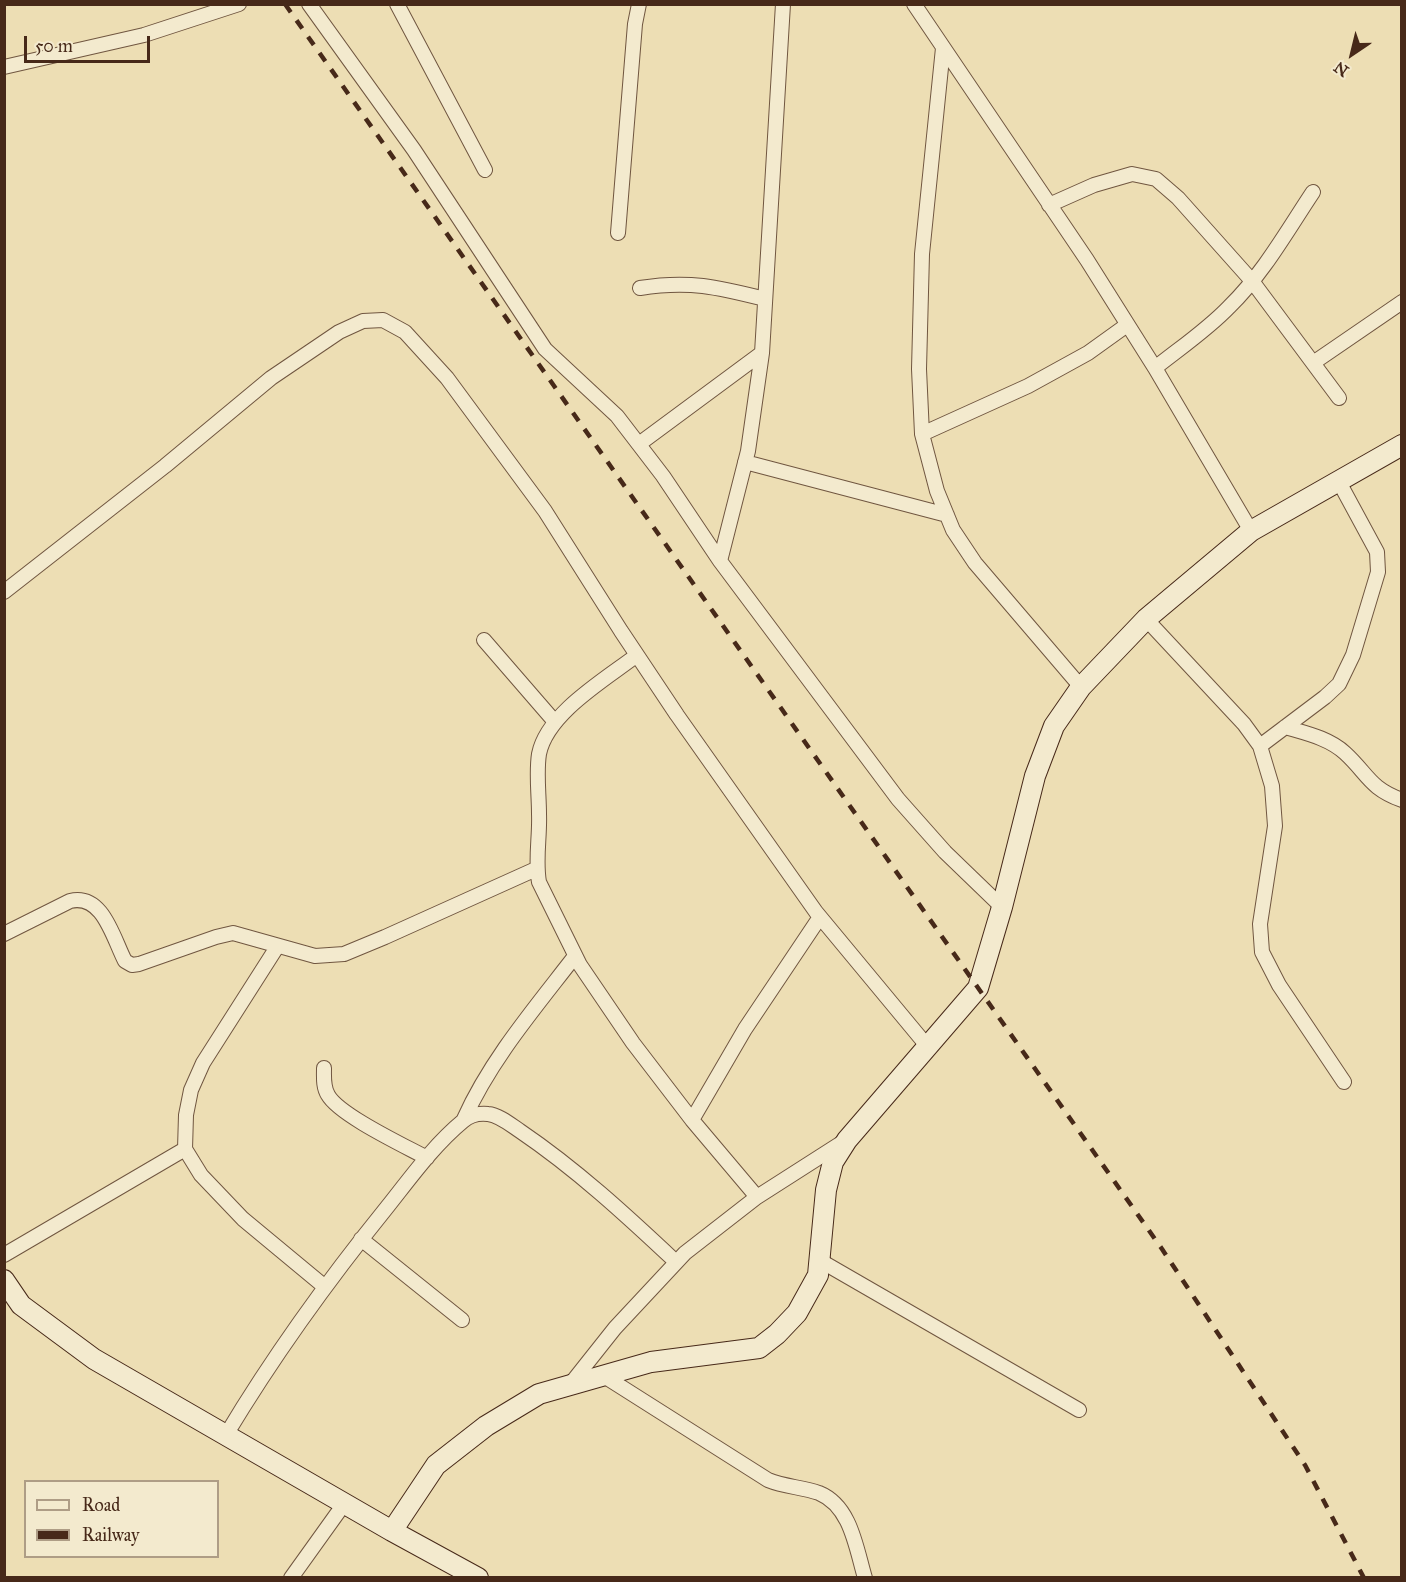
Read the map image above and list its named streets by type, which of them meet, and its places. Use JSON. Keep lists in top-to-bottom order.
{
  "legend": ["Road", "Railway"],
  "scale_bar": "50 m",
  "north": "bottom left"
}
